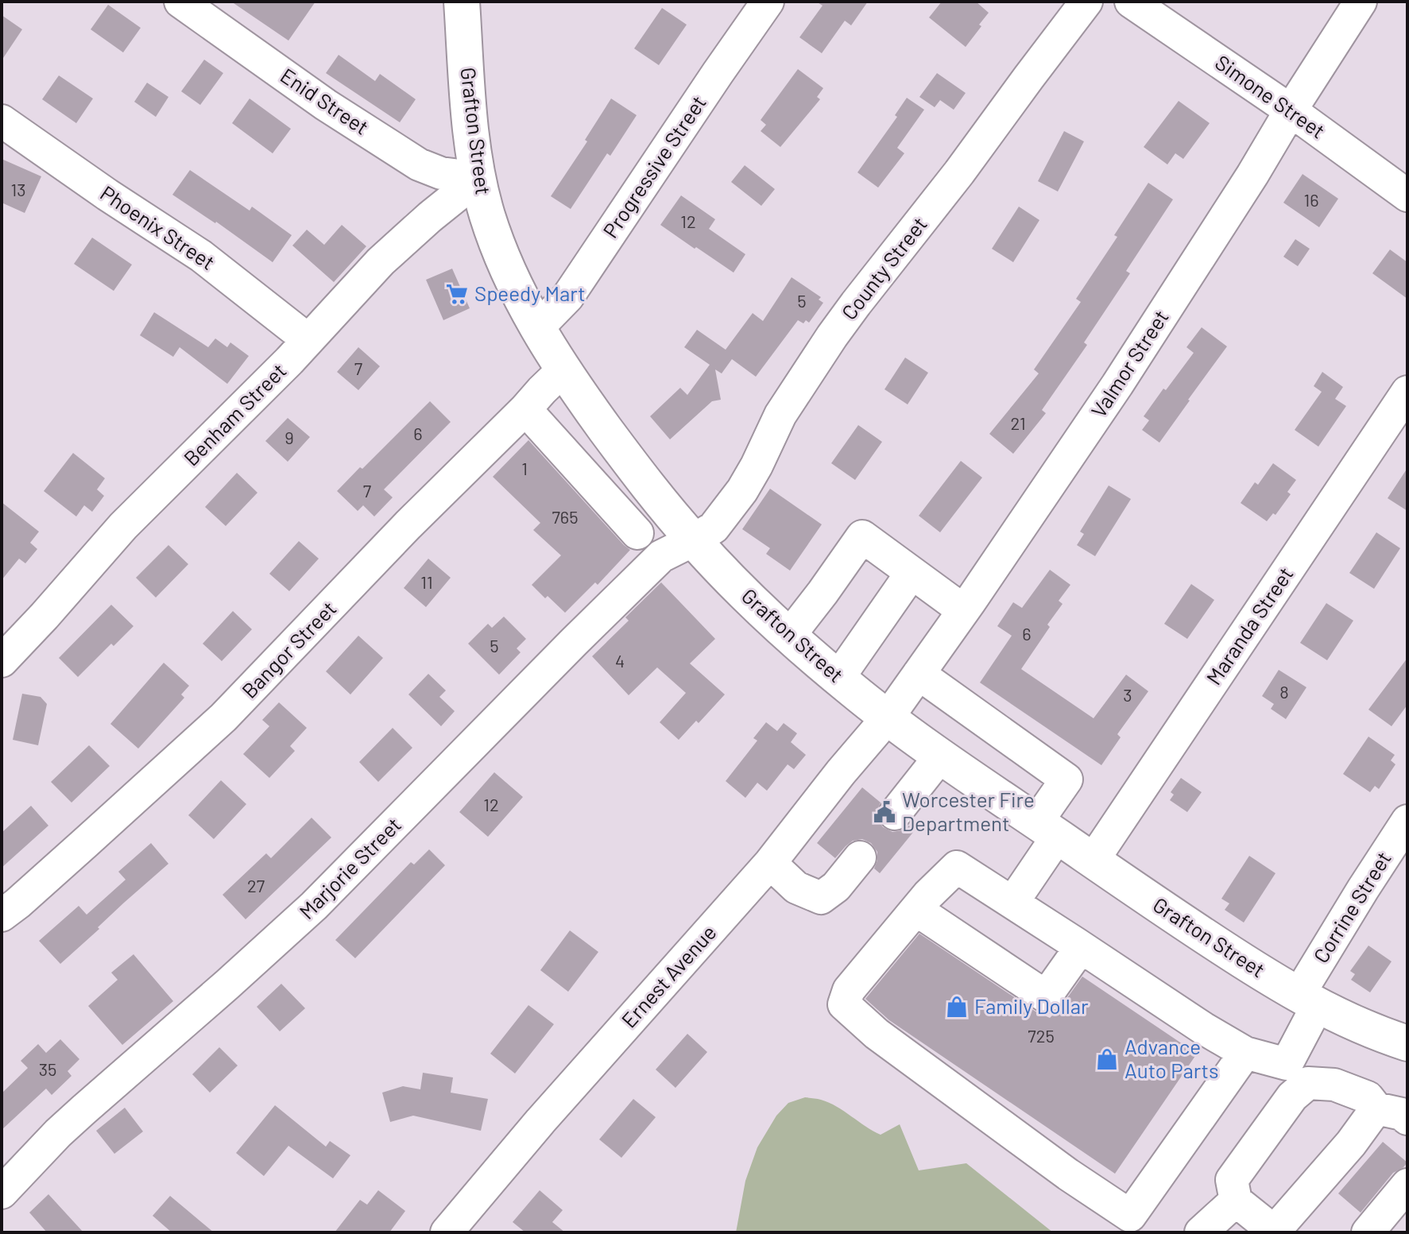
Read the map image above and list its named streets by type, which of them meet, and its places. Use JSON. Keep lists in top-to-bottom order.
{
  "streets": {
    "highway": ["Grafton Street"],
    "street": [
      "Simone Street",
      "Enid Street",
      "Progressive Street",
      "Phoenix Street",
      "County Street",
      "Valmor Street",
      "Benham Street",
      "Maranda Street",
      "Bangor Street",
      "Marjorie Street",
      "Corrine Street",
      "Ernest Avenue"
    ]
  },
  "crossings": [
    ["Simone Street", "Valmor Street"],
    ["Enid Street", "Grafton Street"],
    ["Enid Street", "Benham Street"],
    ["Grafton Street", "Progressive Street"],
    ["Grafton Street", "County Street"],
    ["Grafton Street", "Valmor Street"],
    ["Grafton Street", "Benham Street"],
    ["Grafton Street", "Maranda Street"],
    ["Grafton Street", "Bangor Street"],
    ["Grafton Street", "Marjorie Street"],
    ["Grafton Street", "Corrine Street"],
    ["Grafton Street", "Ernest Avenue"],
    ["Phoenix Street", "Benham Street"],
    ["County Street", "Marjorie Street"],
    ["Valmor Street", "Ernest Avenue"]
  ],
  "places": {
    "supermarket": ["Speedy Mart"],
    "public building": ["Worcester Fire Department"],
    "shop": ["Family Dollar", "Advance Auto Parts"]
  },
  "house_numbers": [
    "13",
    "16",
    "12",
    "5",
    "7",
    "21",
    "6",
    "9",
    "1",
    "7",
    "765",
    "11",
    "6",
    "5",
    "4",
    "8",
    "3",
    "12",
    "27",
    "725",
    "35"
  ]
}
